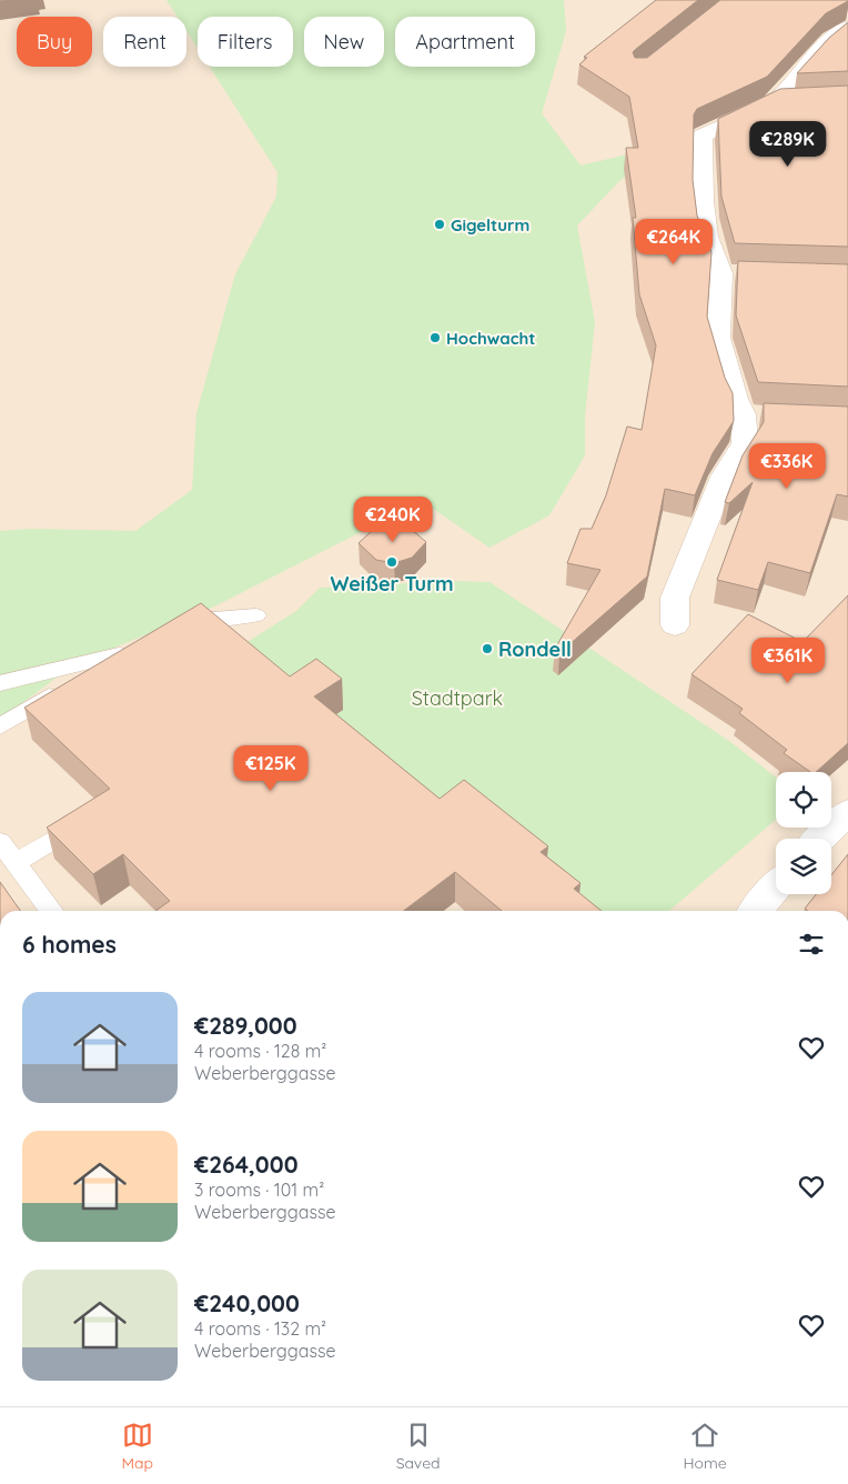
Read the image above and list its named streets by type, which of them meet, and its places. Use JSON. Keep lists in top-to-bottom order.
{
  "parks": ["Stadtpark"],
  "places": [
    "Gigelturm",
    "Hochwacht",
    "Weißer Turm",
    "Rondell"
  ],
  "page": {
    "chip": [
      "Buy",
      "Rent",
      "Filters",
      "New",
      "Apartment"
    ],
    "price": [
      "€289K",
      "€264K",
      "€336K",
      "€240K",
      "€361K",
      "€125K"
    ],
    "heading": "6 homes",
    "list": [
      {
        "name": "€289,000",
        "note": "4 rooms · 128 m² · Weberberggasse"
      },
      {
        "name": "€264,000",
        "note": "3 rooms · 101 m² · Weberberggasse"
      },
      {
        "name": "€240,000",
        "note": "4 rooms · 132 m² · Weberberggasse"
      }
    ],
    "tabs": ["Map", "Saved", "Home"]
  }
}
